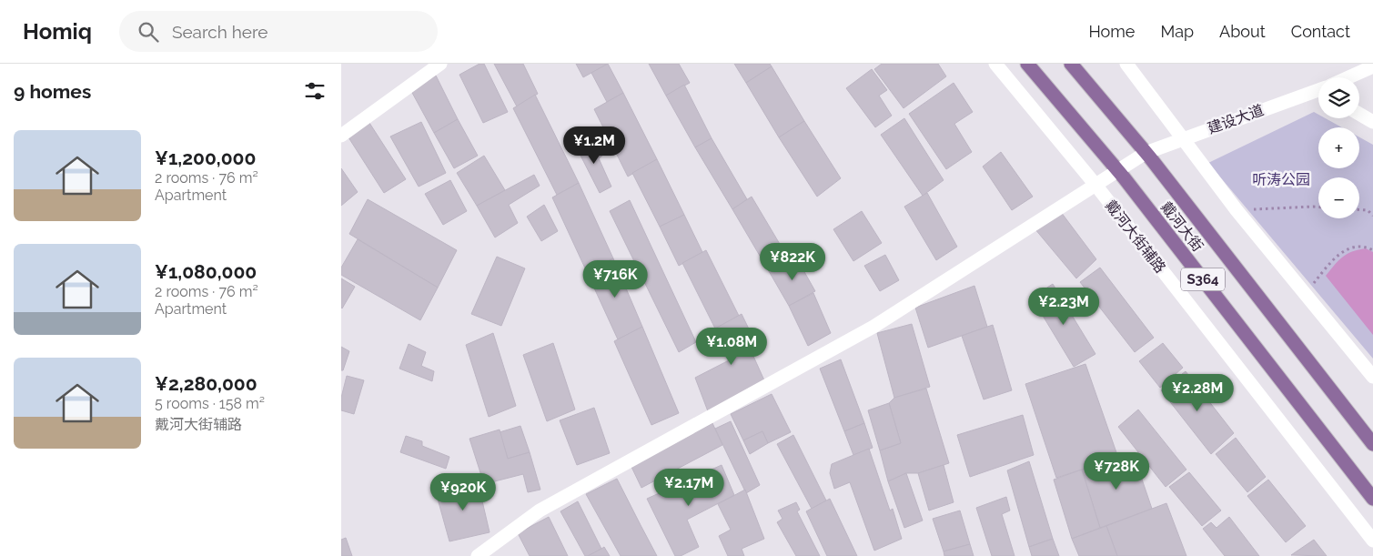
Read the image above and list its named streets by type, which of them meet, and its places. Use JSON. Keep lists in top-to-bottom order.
{
  "streets": {
    "main road": ["戴河大街", "S364"],
    "street": ["建设大道", "戴河大街辅路"]
  },
  "crossings": [
    ["建设大道", "戴河大街"],
    ["建设大道", "戴河大街辅路"]
  ],
  "parks": ["听涛公园"],
  "page": {
    "header": "Homiq",
    "search": "Search here",
    "nav": [
      "Home",
      "Map",
      "About",
      "Contact"
    ],
    "heading": "9 homes",
    "map_buttons": ["+", "−"],
    "list": [
      {
        "name": "¥1,200,000",
        "note": "2 rooms · 76 m² · Apartment"
      },
      {
        "name": "¥1,080,000",
        "note": "2 rooms · 76 m² · Apartment"
      },
      {
        "name": "¥2,280,000",
        "note": "5 rooms · 158 m² · 戴河大街辅路"
      }
    ],
    "price": [
      "¥1.2M",
      "¥822K",
      "¥716K",
      "¥2.23M",
      "¥1.08M",
      "¥2.28M",
      "¥728K",
      "¥2.17M",
      "¥920K"
    ]
  }
}
